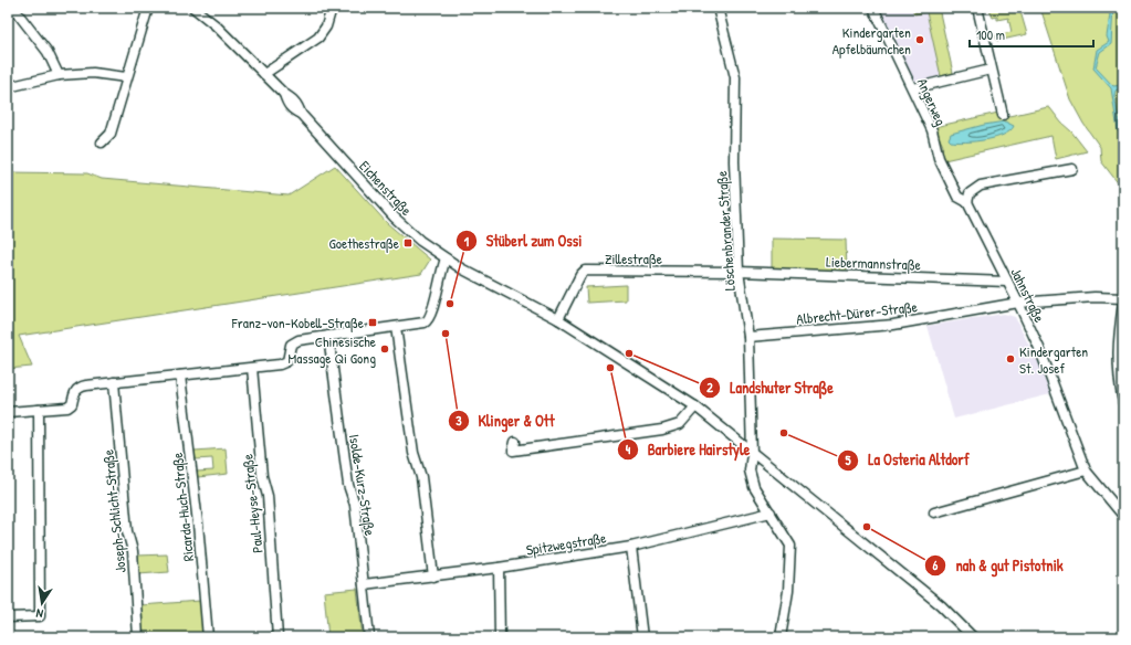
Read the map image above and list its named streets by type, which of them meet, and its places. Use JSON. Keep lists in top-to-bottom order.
{
  "streets": {
    "street": [
      "Angerweg",
      "Eichenstraße",
      "Löschenbrander Straße",
      "Zillestraße",
      "Liebermannstraße",
      "Jahnstraße",
      "Albrecht-Dürer-Straße",
      "Isolde-Kurz-Straße",
      "Paul-Heyse-Straße",
      "Ricarda-Huch-Straße",
      "Joseph-Schlicht-Straße",
      "Spitzwegstraße"
    ]
  },
  "crossings": [
    ["Angerweg", "Jahnstraße"],
    ["Eichenstraße", "Löschenbrander Straße"],
    ["Eichenstraße", "Zillestraße"],
    ["Löschenbrander Straße", "Zillestraße"],
    ["Löschenbrander Straße", "Liebermannstraße"],
    ["Löschenbrander Straße", "Albrecht-Dürer-Straße"],
    ["Löschenbrander Straße", "Spitzwegstraße"],
    ["Zillestraße", "Liebermannstraße"],
    ["Liebermannstraße", "Jahnstraße"],
    ["Jahnstraße", "Albrecht-Dürer-Straße"],
    ["Isolde-Kurz-Straße", "Spitzwegstraße"]
  ],
  "places": {
    "other": [
      "Kindergarten Apfelbäumchen",
      "Stüberl zum Ossi",
      "Klinger & Ott",
      "Chinesische Massage Qi Gong",
      "Landshuter Straße",
      "Kindergarten St. Josef",
      "Barbiere Hairstyle",
      "La Osteria Altdorf",
      "nah & gut Pistotnik"
    ],
    "transit": ["Goethestraße", "Franz-von-Kobell-Straße"]
  },
  "scale_bar": "100 m",
  "north": "bottom"
}
